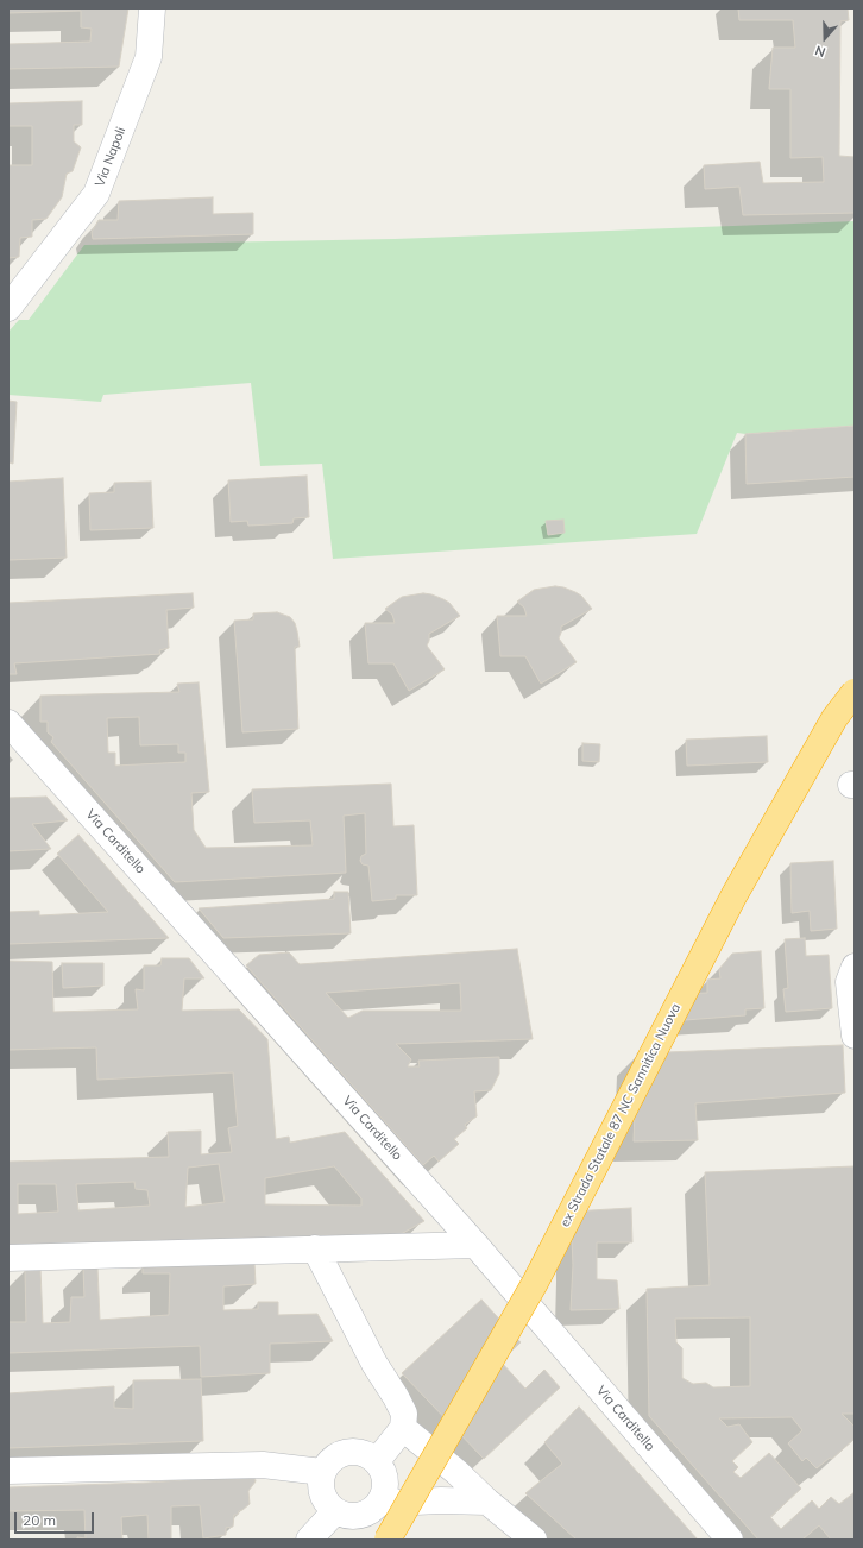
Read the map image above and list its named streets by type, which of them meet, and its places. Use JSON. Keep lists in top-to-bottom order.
{
  "streets": {
    "highway": ["ex Strada Statale 87 NC Sannitica Nuova"],
    "street": ["Via Napoli", "Via Carditello"]
  },
  "scale_bar": "20 m",
  "north": "bottom"
}
